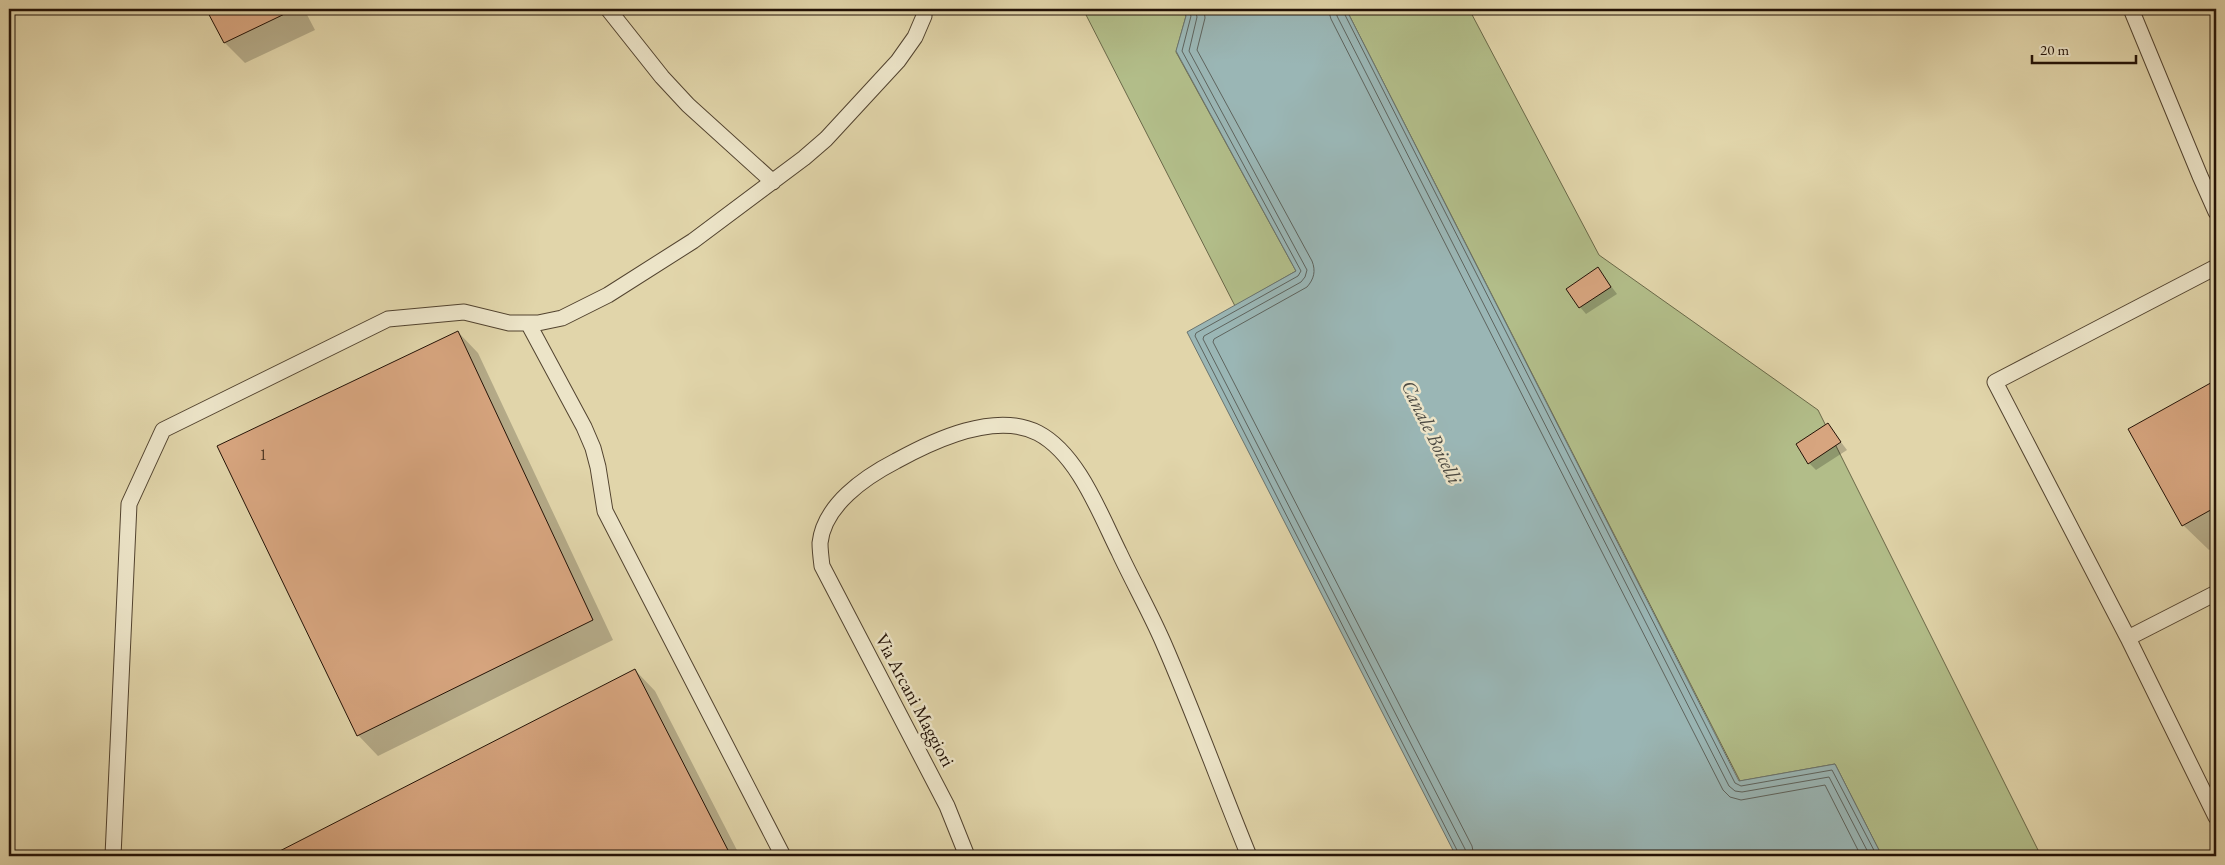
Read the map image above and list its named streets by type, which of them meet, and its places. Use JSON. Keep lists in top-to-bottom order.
{
  "streets": {
    "lane": ["Via Arcani Maggiori"]
  },
  "water": ["Canale Boicelli"],
  "house_numbers": ["1"],
  "scale_bar": "20 m"
}
